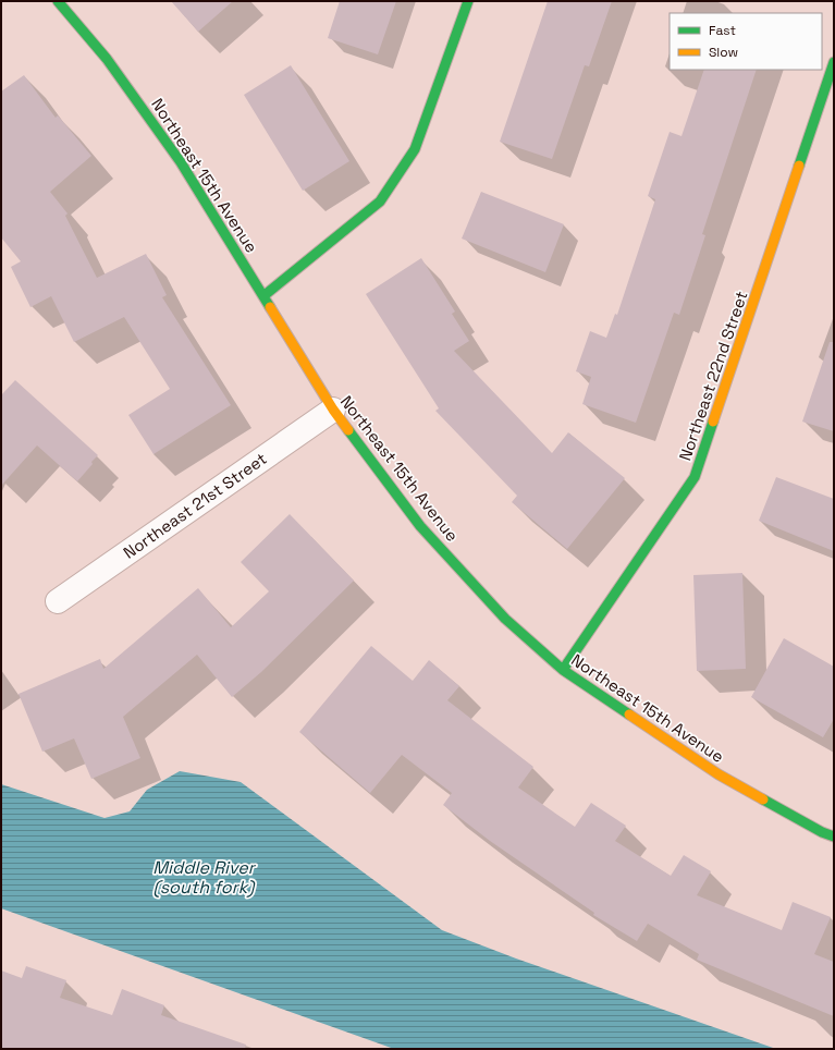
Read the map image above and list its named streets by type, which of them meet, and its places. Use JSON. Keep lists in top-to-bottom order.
{
  "streets": {
    "street": ["Northeast 15th Avenue", "Northeast 22nd Street", "Northeast 21st Street"]
  },
  "crossings": [
    ["Northeast 15th Avenue", "Northeast 22nd Street"],
    ["Northeast 15th Avenue", "Northeast 21st Street"]
  ],
  "water": ["Middle River (south fork)"],
  "legend": ["Fast", "Slow"]
}
